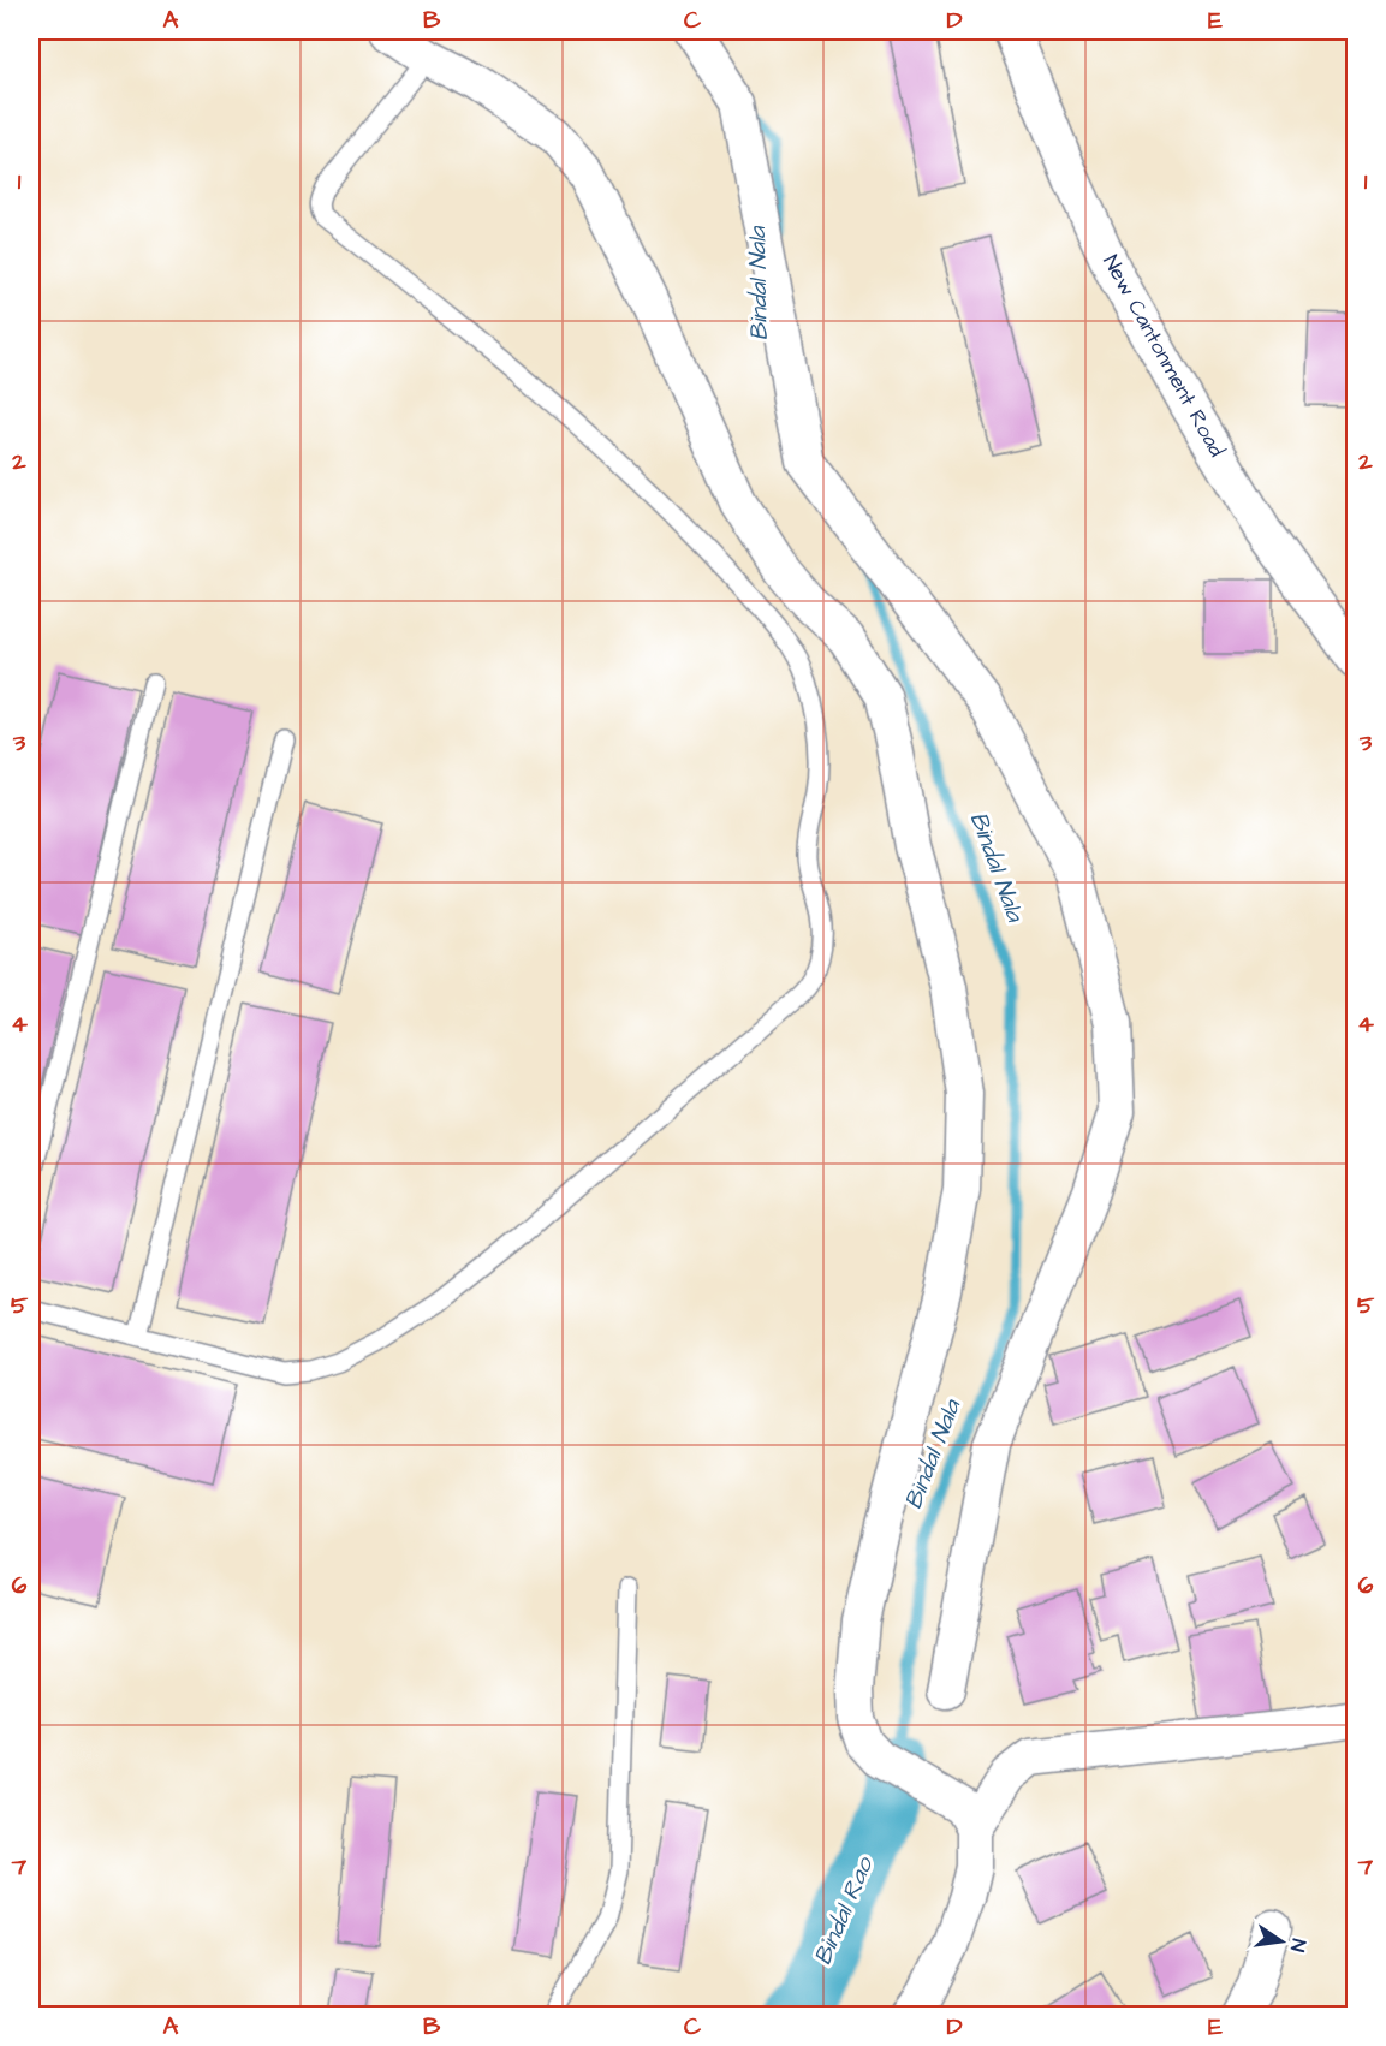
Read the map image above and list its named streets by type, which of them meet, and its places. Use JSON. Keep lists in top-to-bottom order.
{
  "streets": {
    "street": ["New Cantonment Road"]
  },
  "water": ["Bindal Nala", "Bindal Rao"],
  "north": "right",
  "grid": {
    "columns": [
      "A",
      "B",
      "C",
      "D",
      "E"
    ],
    "rows": [
      "1",
      "2",
      "3",
      "4",
      "5",
      "6",
      "7"
    ]
  }
}
